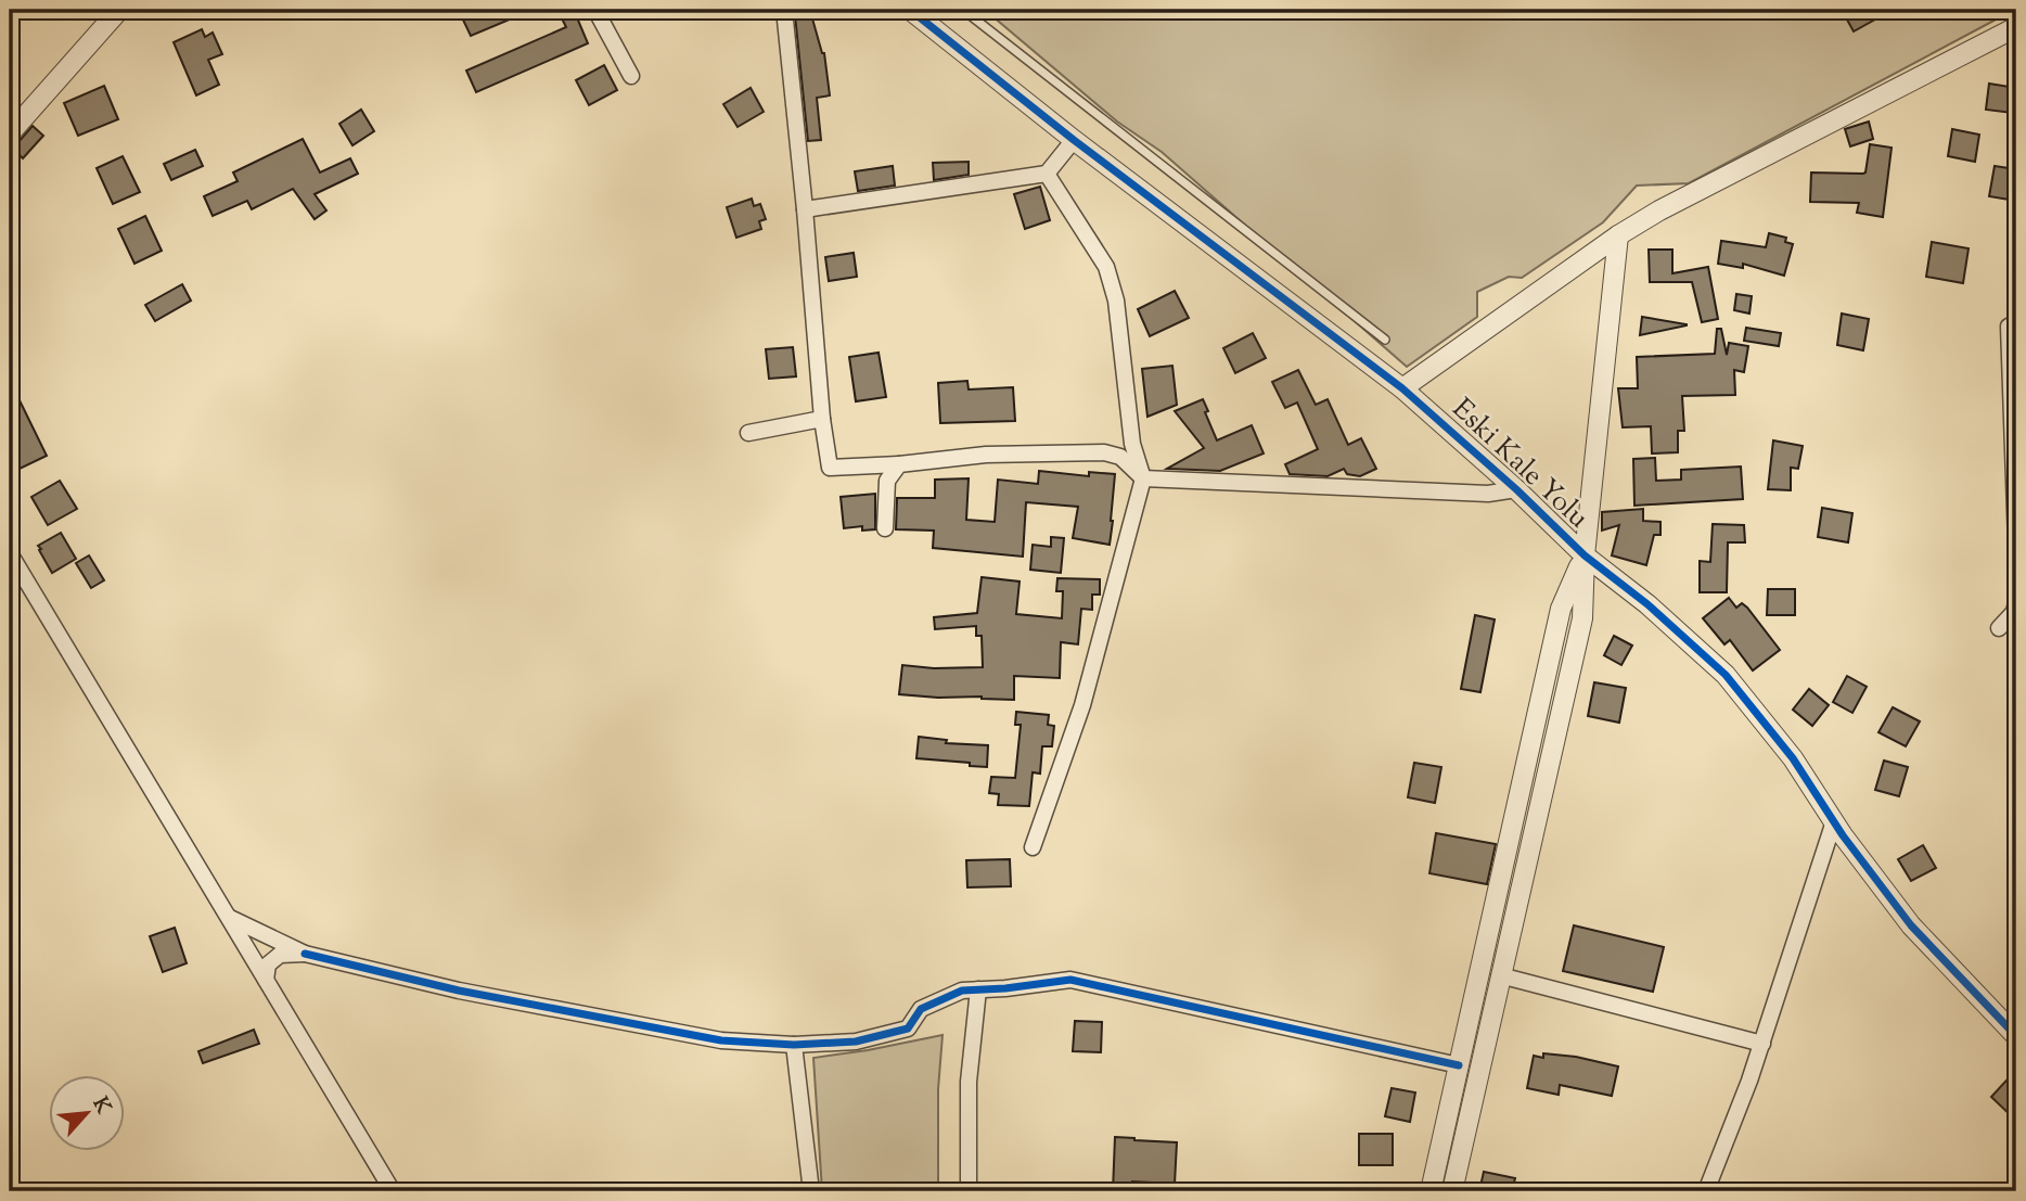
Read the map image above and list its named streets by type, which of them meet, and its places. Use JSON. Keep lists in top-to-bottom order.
{
  "streets": {
    "street": ["Eski Kale Yolu"]
  },
  "north": "top right"
}
